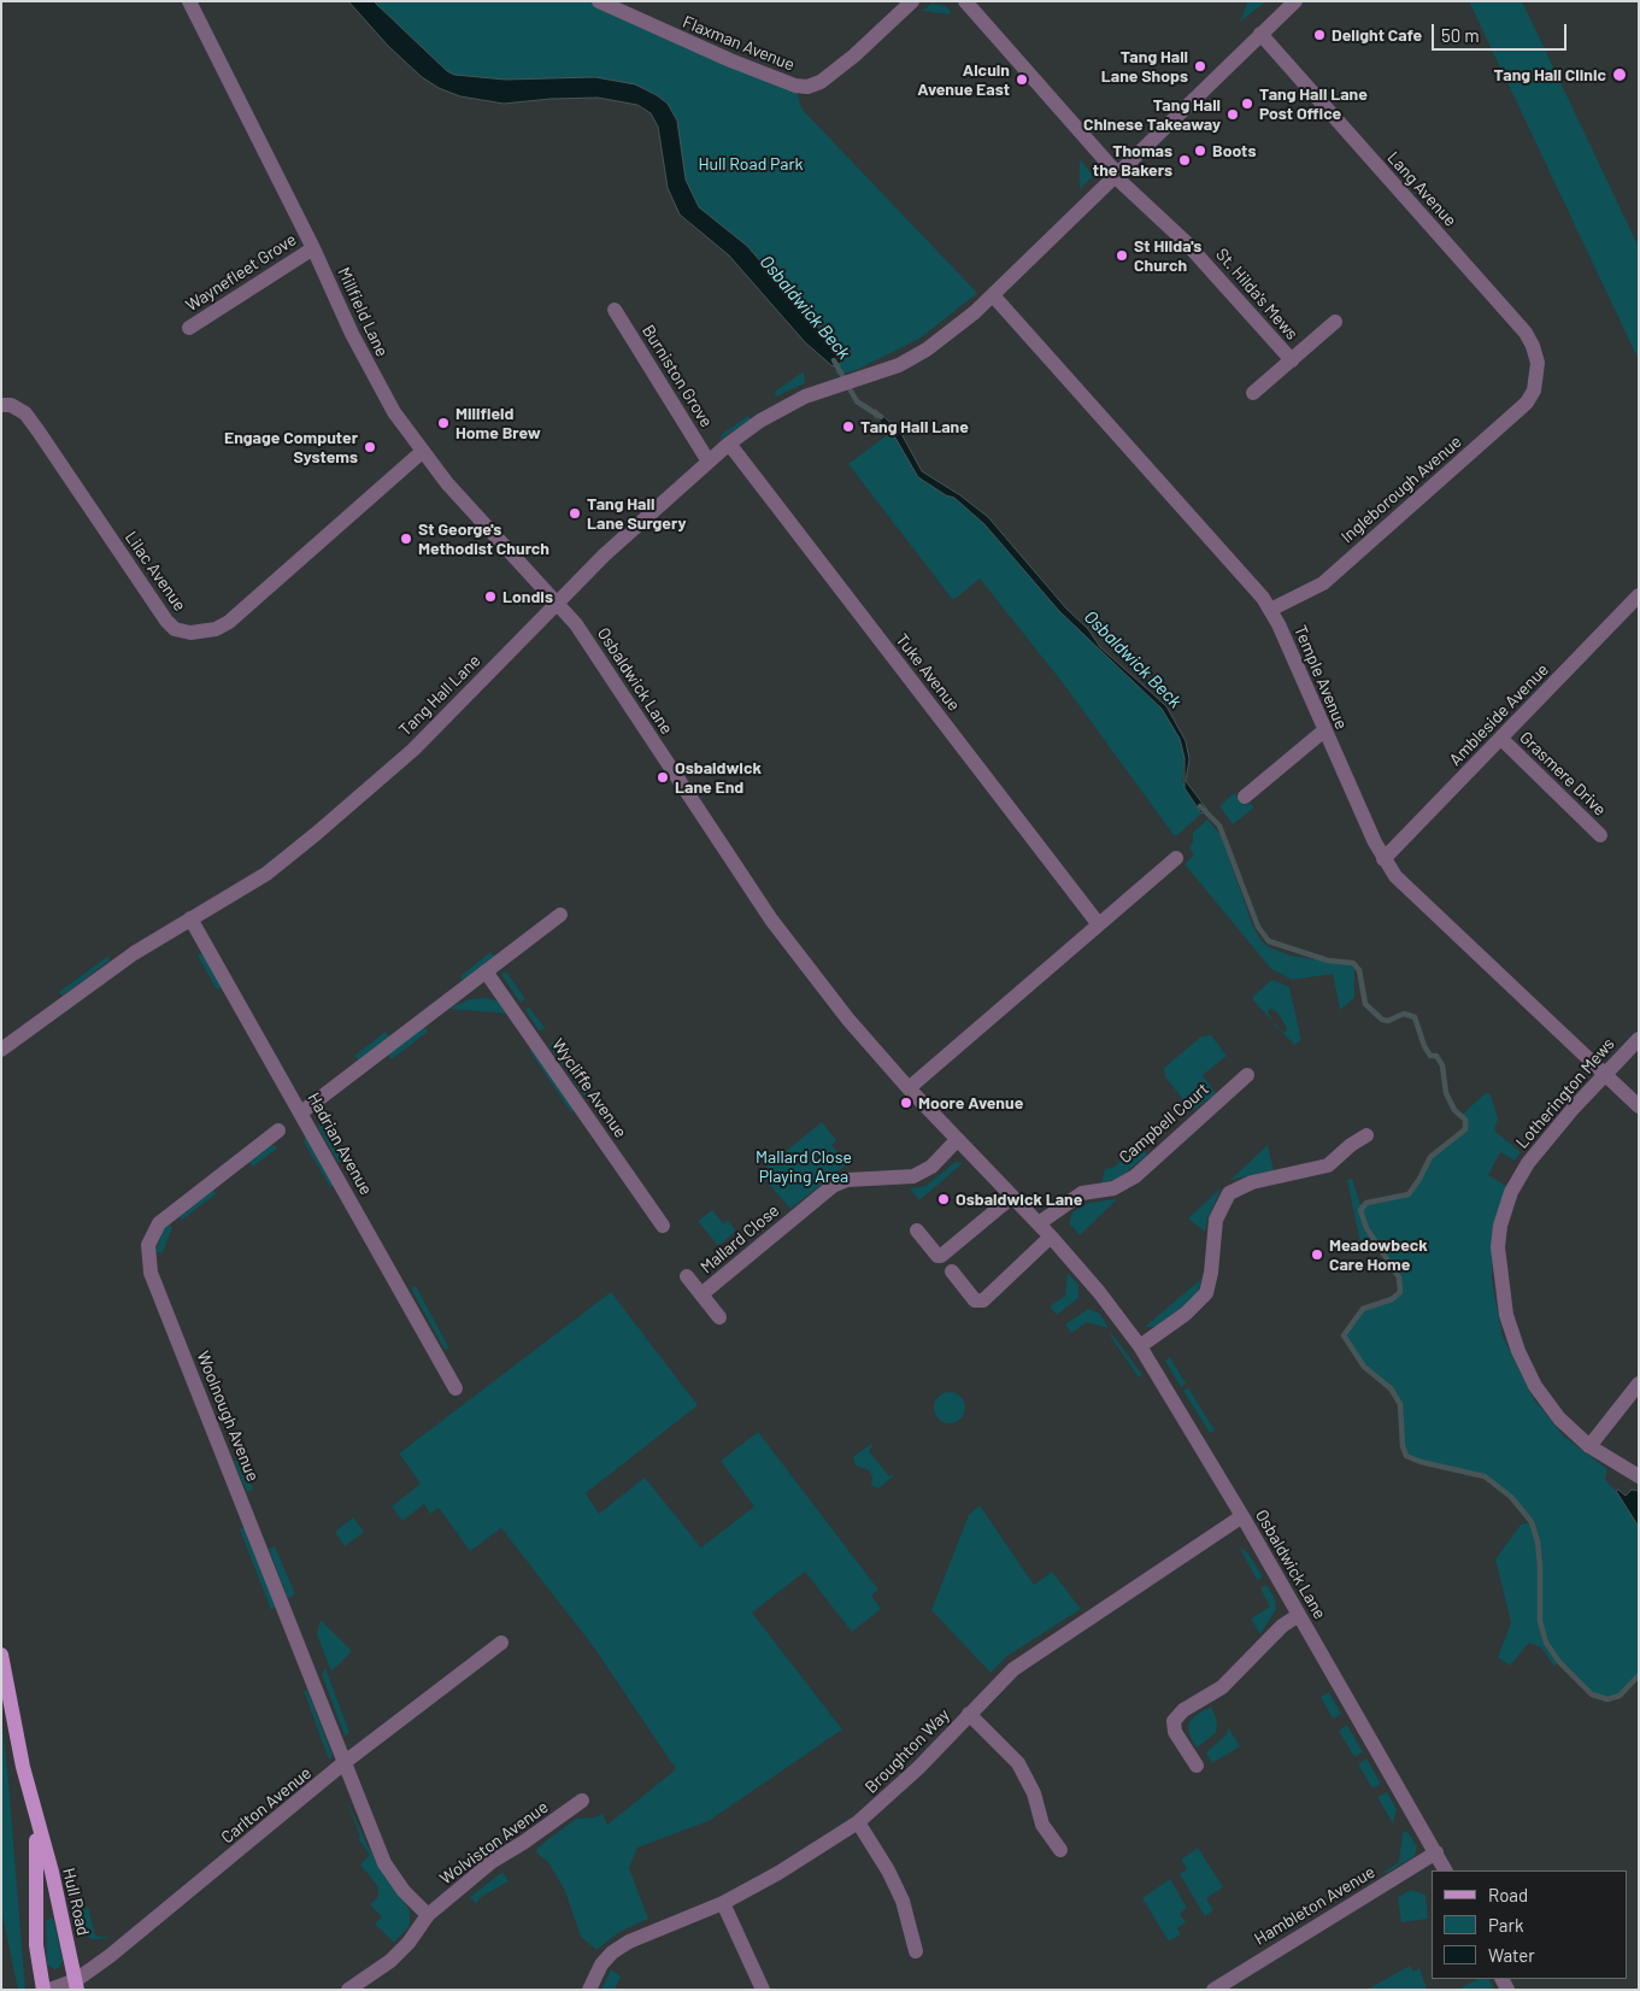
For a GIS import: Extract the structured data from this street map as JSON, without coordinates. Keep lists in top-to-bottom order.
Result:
{
  "streets": {
    "main road": ["Hull Road"],
    "street": [
      "Flaxman Avenue",
      "Lang Avenue",
      "Waynefleet Grove",
      "St. Hilda's Mews",
      "Millfield Lane",
      "Burniston Grove",
      "Ingleborough Avenue",
      "Lilac Avenue",
      "Tuke Avenue",
      "Temple Avenue",
      "Osbaldwick Lane",
      "Tang Hall Lane",
      "Ambleside Avenue",
      "Grasmere Drive",
      "Wycliffe Avenue",
      "Lotherington Mews",
      "Campbell Court",
      "Hadrian Avenue",
      "Mallard Close",
      "Woolnough Avenue",
      "Broughton Way",
      "Carlton Avenue",
      "Wolviston Avenue",
      "Hambleton Avenue"
    ]
  },
  "crossings": [
    ["Lang Avenue", "Ingleborough Avenue"],
    ["Lang Avenue", "Tang Hall Lane"],
    ["Waynefleet Grove", "Millfield Lane"],
    ["St. Hilda's Mews", "Tang Hall Lane"],
    ["Millfield Lane", "Lilac Avenue"],
    ["Millfield Lane", "Osbaldwick Lane"],
    ["Millfield Lane", "Tang Hall Lane"],
    ["Burniston Grove", "Tang Hall Lane"],
    ["Ingleborough Avenue", "Temple Avenue"],
    ["Tuke Avenue", "Tang Hall Lane"],
    ["Temple Avenue", "Tang Hall Lane"],
    ["Temple Avenue", "Ambleside Avenue"],
    ["Temple Avenue", "Lotherington Mews"],
    ["Osbaldwick Lane", "Tang Hall Lane"],
    ["Osbaldwick Lane", "Campbell Court"],
    ["Osbaldwick Lane", "Mallard Close"],
    ["Osbaldwick Lane", "Broughton Way"],
    ["Osbaldwick Lane", "Hambleton Avenue"],
    ["Tang Hall Lane", "Hadrian Avenue"],
    ["Ambleside Avenue", "Grasmere Drive"],
    ["Woolnough Avenue", "Carlton Avenue"],
    ["Carlton Avenue", "Hull Road"]
  ],
  "water": ["Osbaldwick Beck"],
  "parks": ["Hull Road Park", "Mallard Close Playing Area"],
  "places": [
    "Delight Cafe",
    "Tang Hall Lane Shops",
    "Tang Hall Clinic",
    "Alcuin Avenue East",
    "Tang Hall Lane Post Office",
    "Tang Hall Chinese Takeaway",
    "Boots",
    "Thomas the Bakers",
    "St Hilda's Church",
    "Millfield Home Brew",
    "Tang Hall Lane",
    "Engage Computer Systems",
    "Tang Hall Lane Surgery",
    "St George's Methodist Church",
    "Londis",
    "Osbaldwick Lane End",
    "Moore Avenue",
    "Osbaldwick Lane",
    "Meadowbeck Care Home"
  ],
  "legend": ["Road", "Park", "Water"],
  "scale_bar": "50 m"
}
